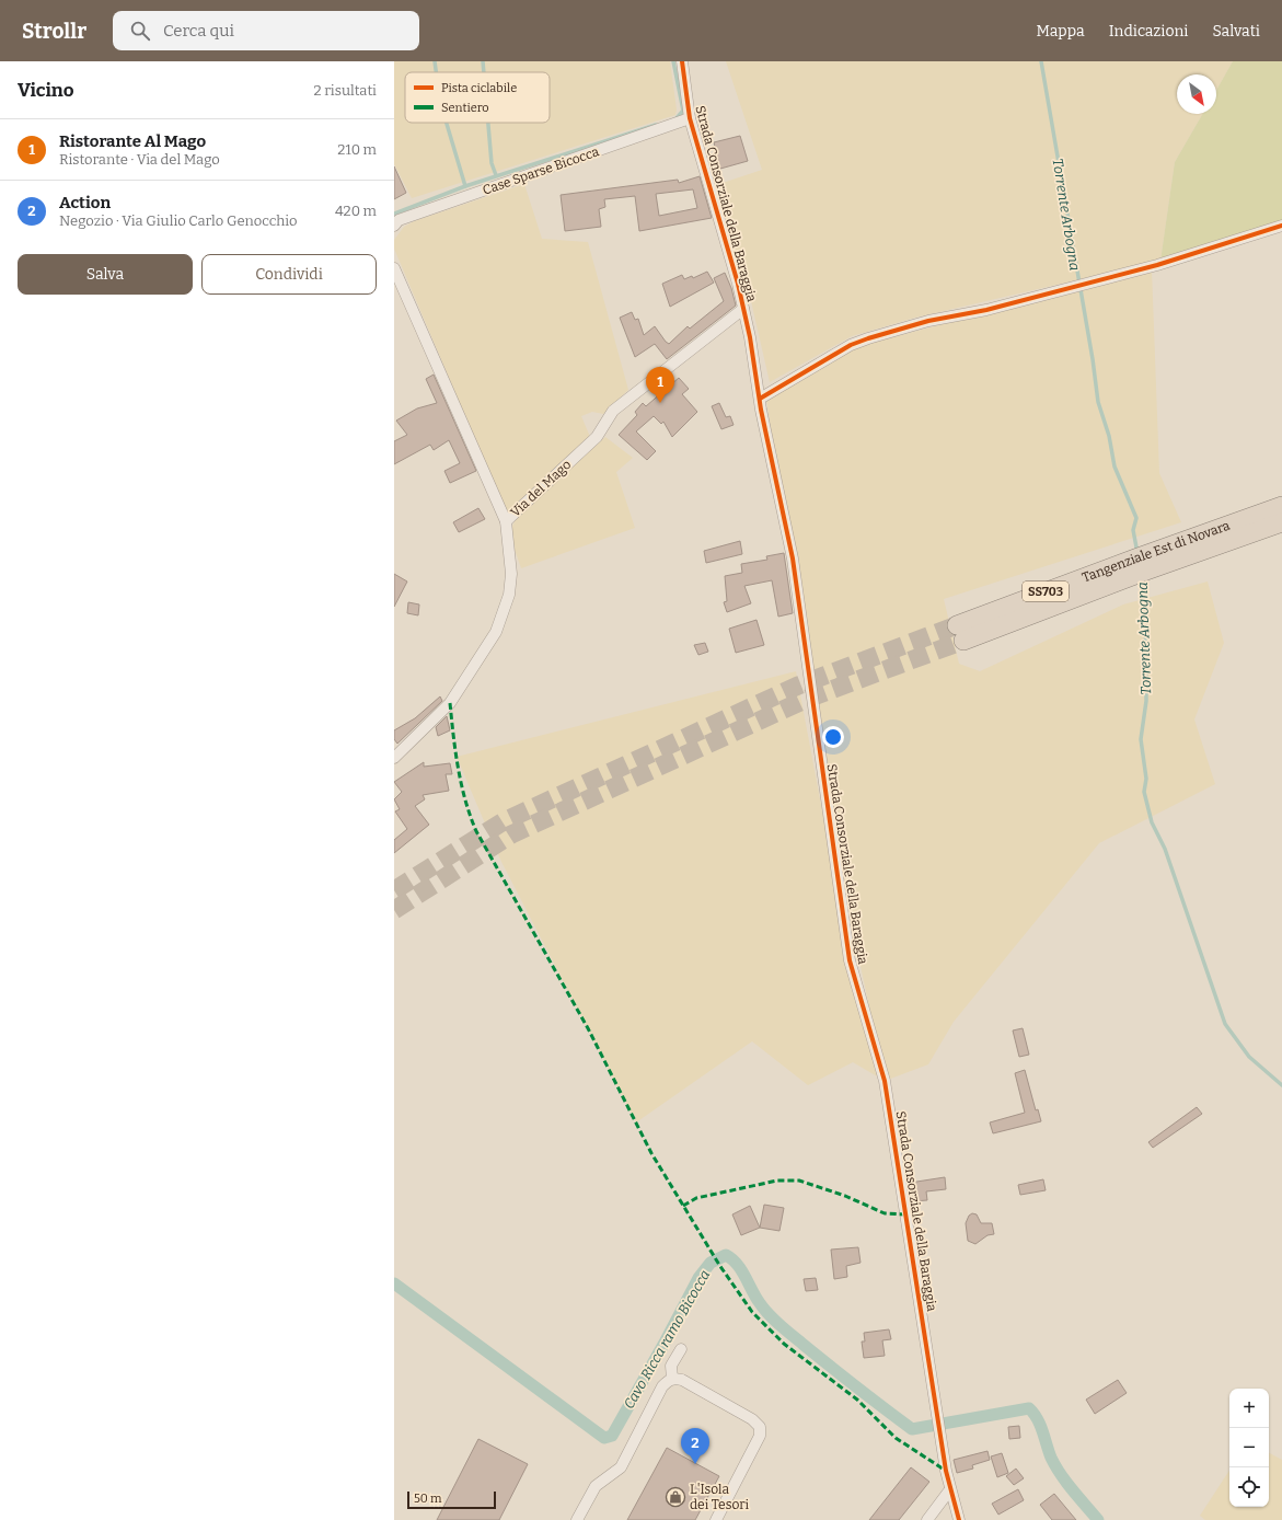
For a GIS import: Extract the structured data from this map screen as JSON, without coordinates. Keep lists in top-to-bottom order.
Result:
{
  "streets": {
    "highway": ["Tangenziale Est di Novara", "SS703"],
    "street": ["Case Sparse Bicocca", "Strada Consorziale della Baraggia", "Via del Mago"]
  },
  "crossings": [
    ["Case Sparse Bicocca", "Strada Consorziale della Baraggia"],
    ["Strada Consorziale della Baraggia", "Via del Mago"]
  ],
  "water": ["Torrente Arbogna", "Cavo Ricca ramo Bicocca"],
  "places": {
    "shop": ["L'Isola dei Tesori"]
  },
  "legend": ["Pista ciclabile", "Sentiero"],
  "scale_bar": "50 m",
  "north": "bottom right",
  "page": {
    "header": "Strollr",
    "search": "Cerca qui",
    "nav": ["Mappa", "Indicazioni", "Salvati"],
    "heading": ["Vicino", "2 risultati"],
    "list": [
      {
        "mark": "1",
        "name": "Ristorante Al Mago",
        "note": "Ristorante · Via del Mago",
        "value": "210 m"
      },
      {
        "mark": "2",
        "name": "Action",
        "note": "Negozio · Via Giulio Carlo Genocchio",
        "value": "420 m"
      }
    ],
    "buttons": ["Salva", "Condividi"],
    "pins": ["1", "2"],
    "map_buttons": ["+", "−"],
    "scale": "50 m"
  }
}
